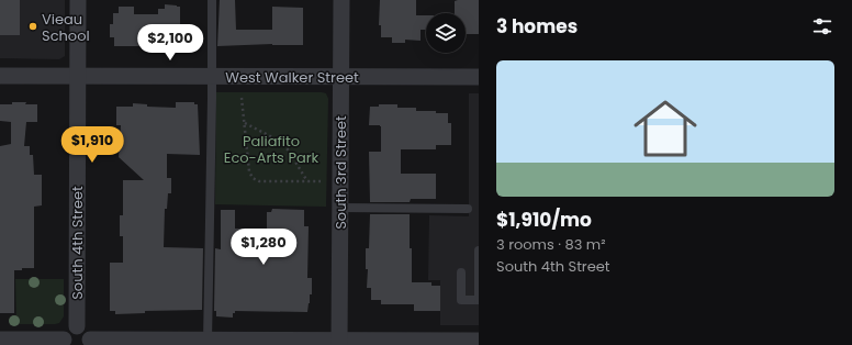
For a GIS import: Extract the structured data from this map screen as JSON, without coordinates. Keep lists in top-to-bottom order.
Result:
{
  "streets": {
    "street": ["West Walker Street", "South 3rd Street", "South 4th Street"]
  },
  "crossings": [
    ["West Walker Street", "South 3rd Street"],
    ["West Walker Street", "South 4th Street"]
  ],
  "parks": ["Paliafito Eco-Arts Park"],
  "places": ["Vieau School"],
  "page": {
    "heading": "3 homes",
    "price": ["$2,100", "$1,910", "$1,280"],
    "list": [
      {
        "name": "$1,910/mo",
        "note": "3 rooms · 83 m² · South 4th Street"
      }
    ]
  }
}
